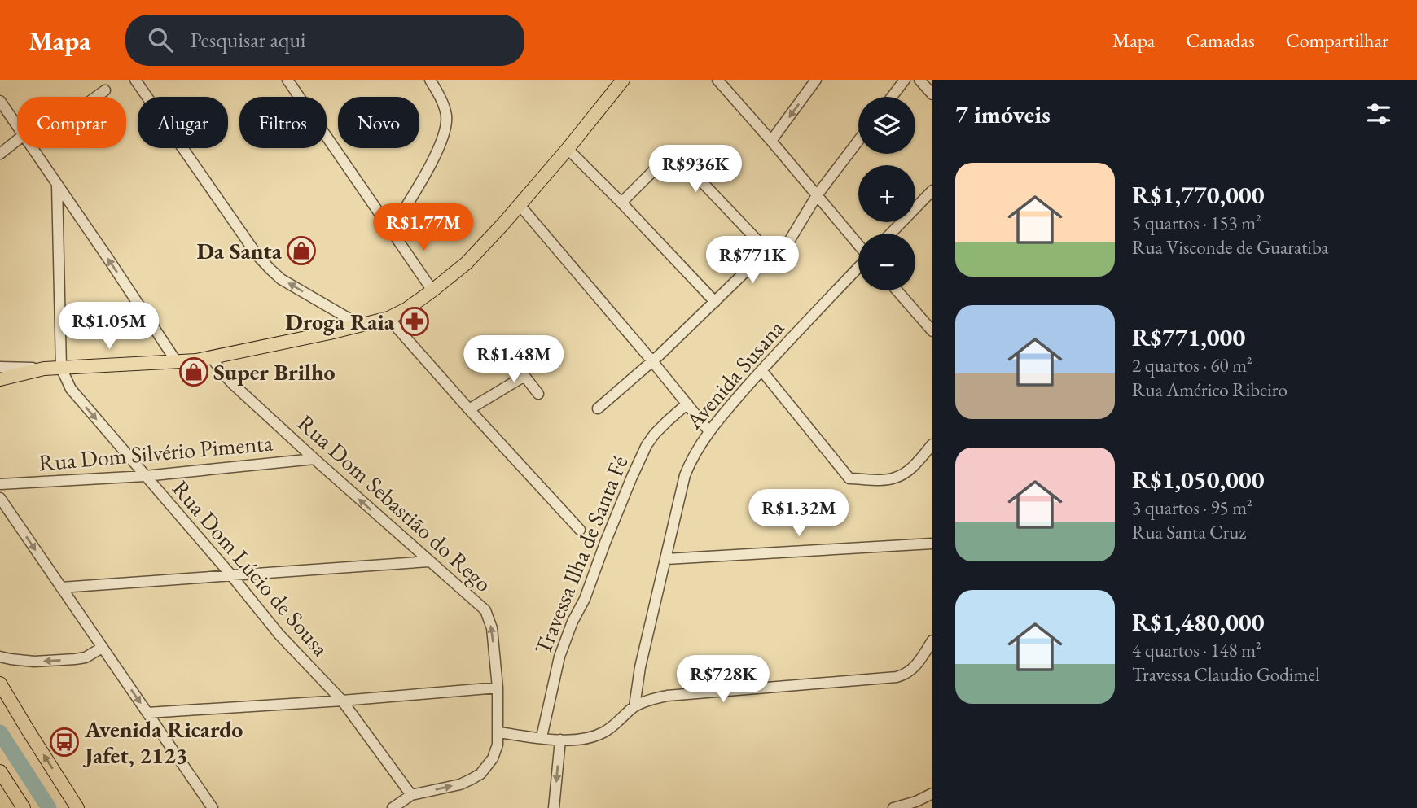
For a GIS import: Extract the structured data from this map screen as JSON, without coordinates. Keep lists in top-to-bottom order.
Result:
{
  "streets": {
    "street": [
      "Avenida Susana",
      "Rua Dom Silvério Pimenta",
      "Rua Dom Sebastião do Rego",
      "Travessa Ilha de Santa Fé",
      "Rua Dom Lúcio de Sousa"
    ]
  },
  "crossings": [
    ["Rua Dom Silvério Pimenta", "Rua Dom Sebastião do Rego"],
    ["Rua Dom Silvério Pimenta", "Rua Dom Lúcio de Sousa"],
    ["Rua Dom Sebastião do Rego", "Rua Dom Lúcio de Sousa"]
  ],
  "places": {
    "shop": ["Da Santa", "Super Brilho"],
    "pharmacy": ["Droga Raia"],
    "bus stop": ["Avenida Ricardo Jafet, 2123"]
  },
  "page": {
    "header": "Mapa",
    "search": "Pesquisar aqui",
    "nav": ["Mapa", "Camadas", "Compartilhar"],
    "heading": "7 imóveis",
    "map_buttons": ["+", "−"],
    "chip": [
      "Comprar",
      "Alugar",
      "Filtros",
      "Novo"
    ],
    "price": [
      "R$936K",
      "R$1.77M",
      "R$771K",
      "R$1.05M",
      "R$1.48M",
      "R$1.32M",
      "R$728K"
    ],
    "list": [
      {
        "name": "R$1,770,000",
        "note": "5 quartos · 153 m² · Rua Visconde de Guaratiba"
      },
      {
        "name": "R$771,000",
        "note": "2 quartos · 60 m² · Rua Américo Ribeiro"
      },
      {
        "name": "R$1,050,000",
        "note": "3 quartos · 95 m² · Rua Santa Cruz"
      },
      {
        "name": "R$1,480,000",
        "note": "4 quartos · 148 m² · Travessa Claudio Godimel"
      }
    ]
  }
}
